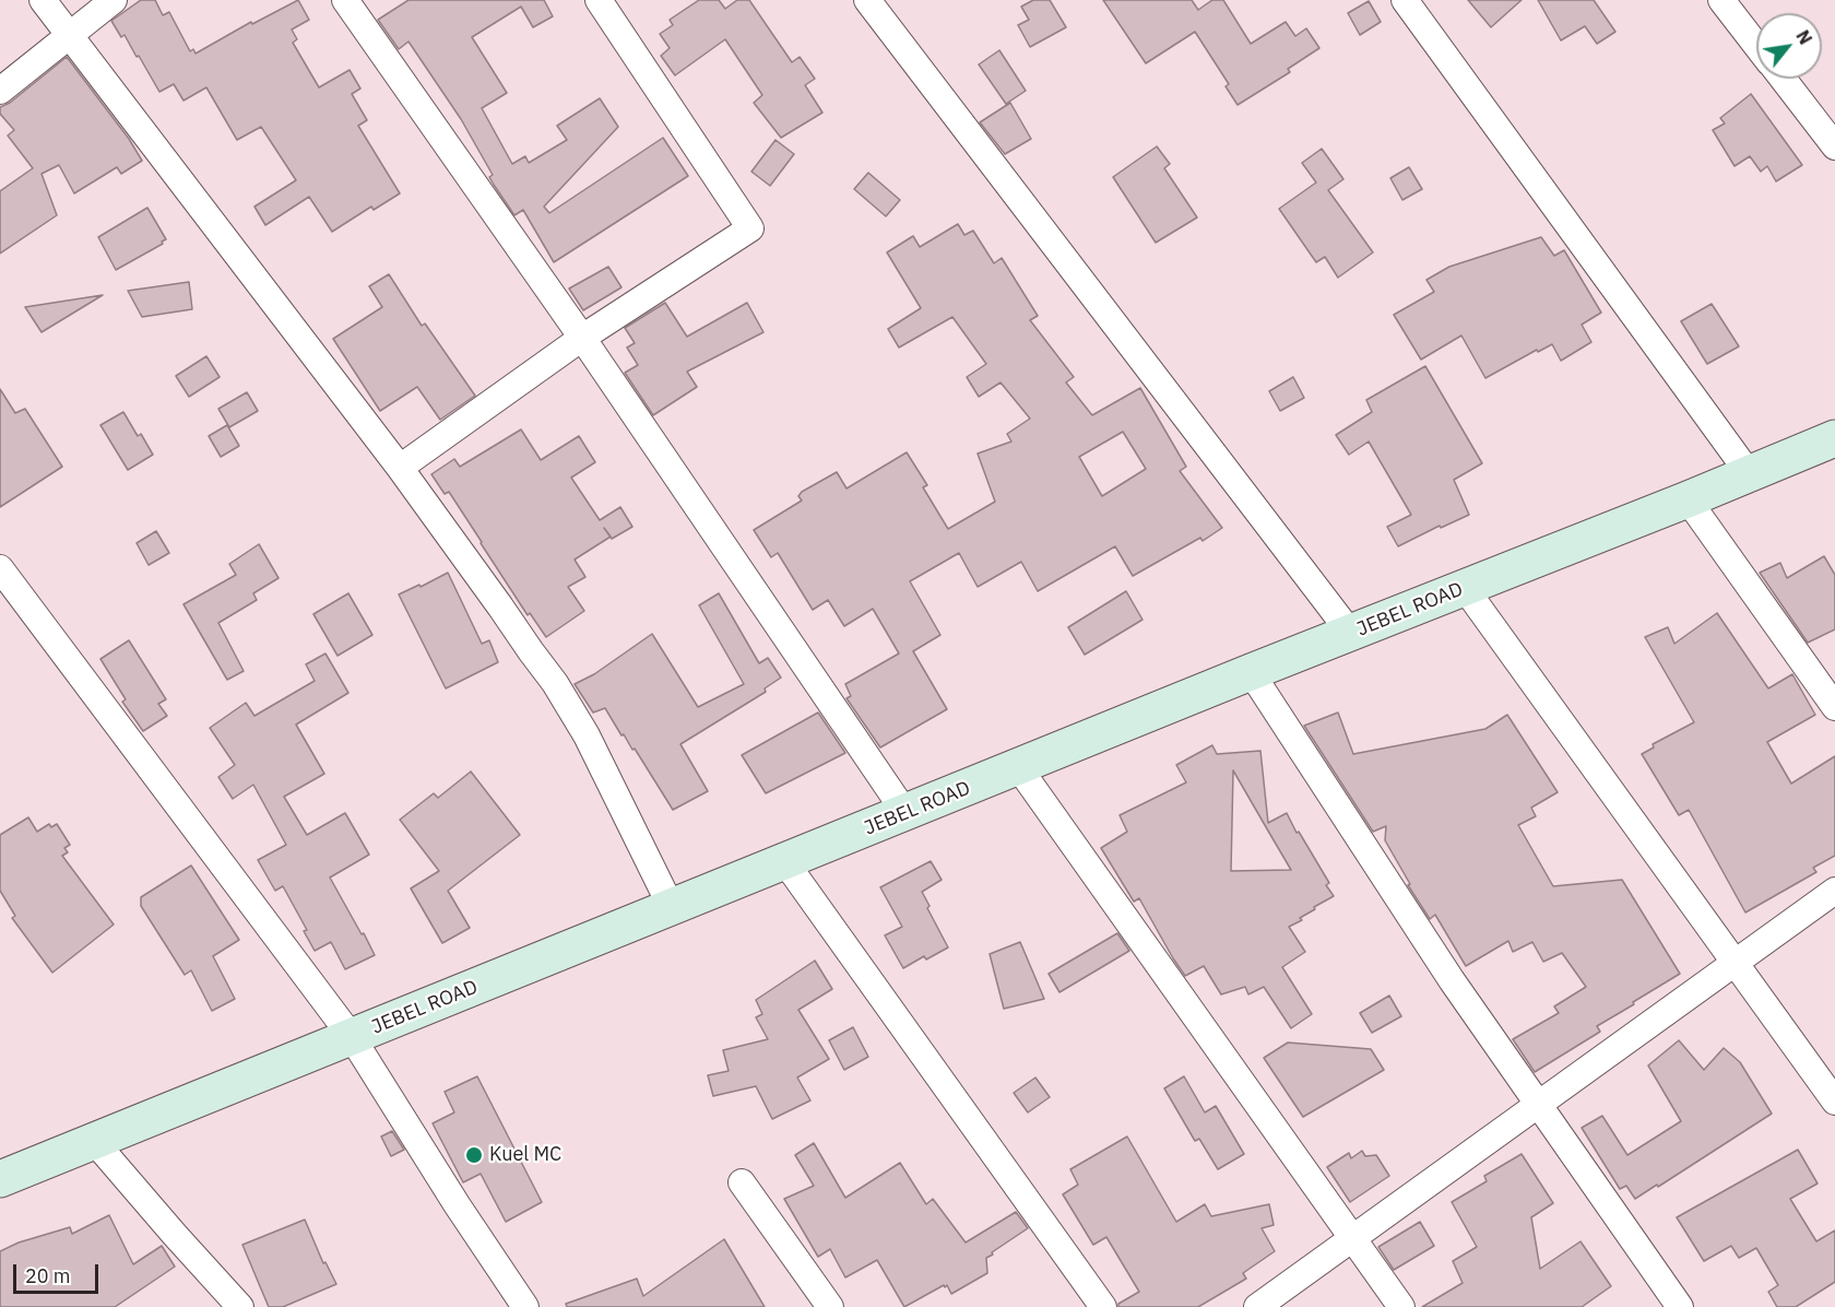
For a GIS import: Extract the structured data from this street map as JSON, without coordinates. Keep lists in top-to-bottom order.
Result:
{
  "streets": {
    "main road": ["JEBEL ROAD"]
  },
  "places": ["Kuel MC"],
  "scale_bar": "20 m",
  "north": "top right"
}
